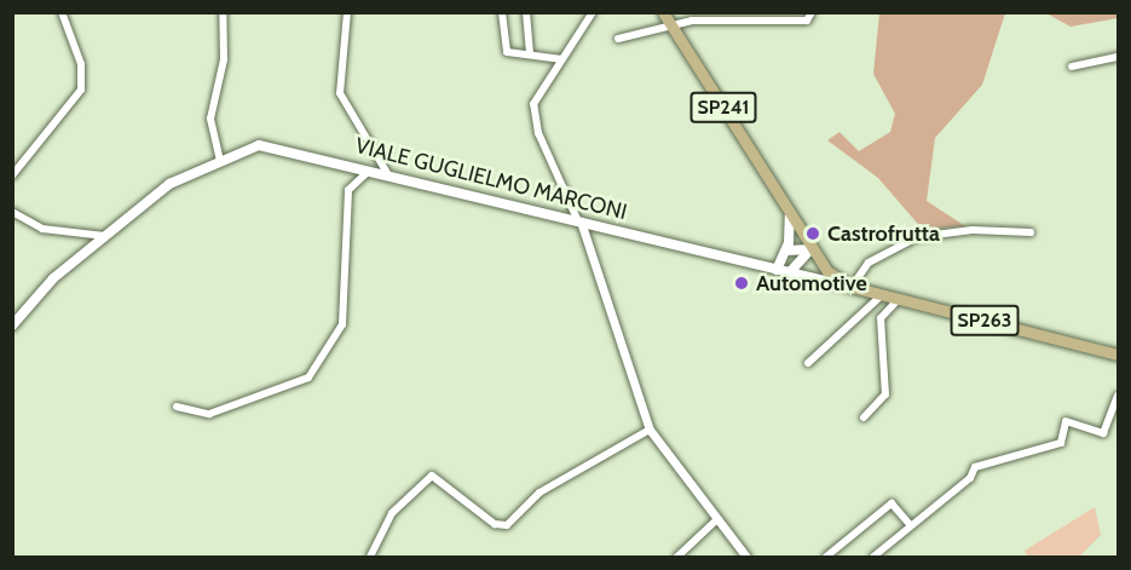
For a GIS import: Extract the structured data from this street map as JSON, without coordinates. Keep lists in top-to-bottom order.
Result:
{
  "streets": {
    "main road": ["SP241", "VIALE GUGLIELMO MARCONI", "SP263"]
  },
  "crossings": [
    ["SP241", "SP263"],
    ["VIALE GUGLIELMO MARCONI", "SP263"]
  ],
  "places": ["Castrofrutta", "Automotive"]
}
